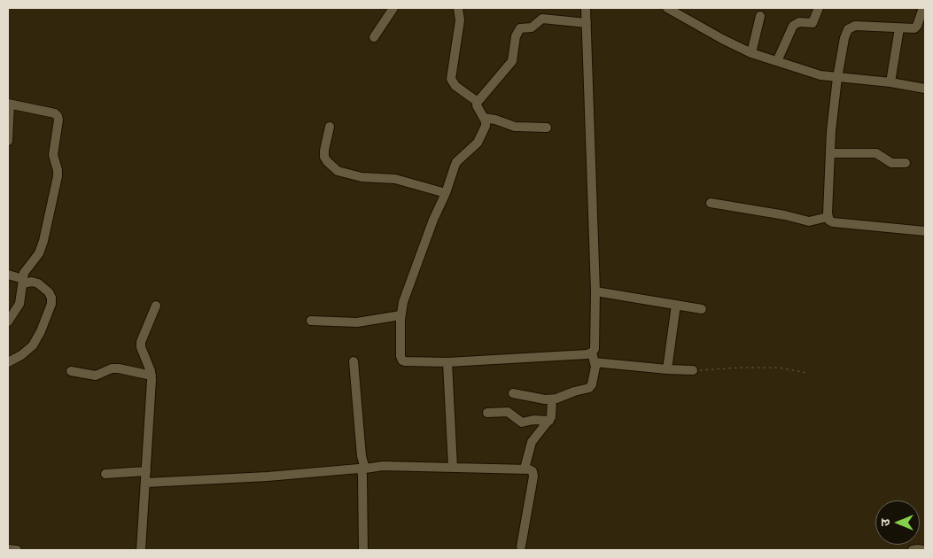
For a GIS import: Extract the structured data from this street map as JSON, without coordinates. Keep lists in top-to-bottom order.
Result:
{
  "north": "left"
}
